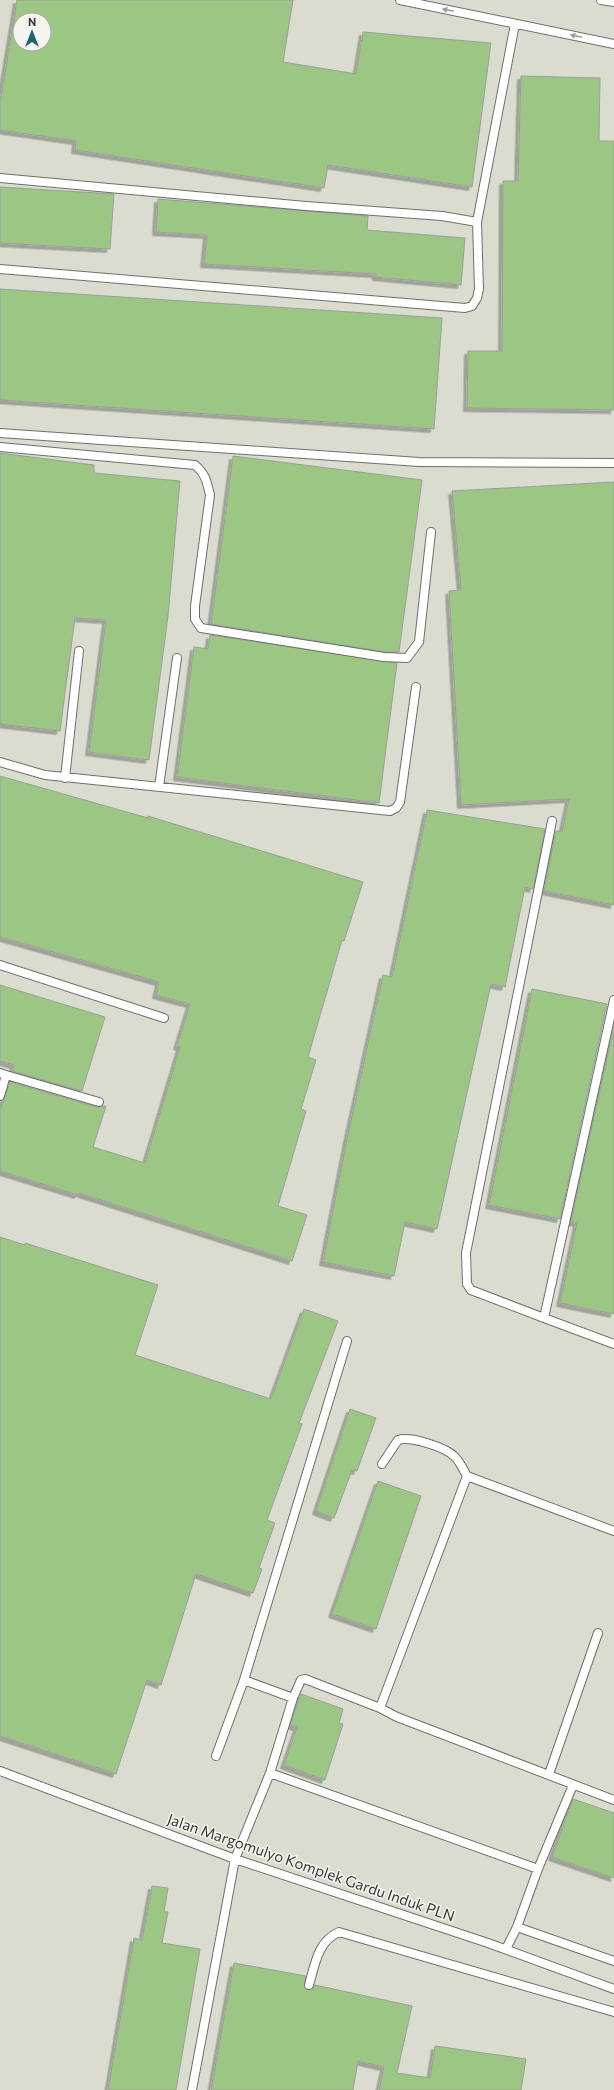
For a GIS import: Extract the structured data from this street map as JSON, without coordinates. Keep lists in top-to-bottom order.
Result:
{
  "streets": {
    "lane": ["Jalan Margomulyo Komplek Gardu Induk PLN"]
  },
  "north": "top"
}
